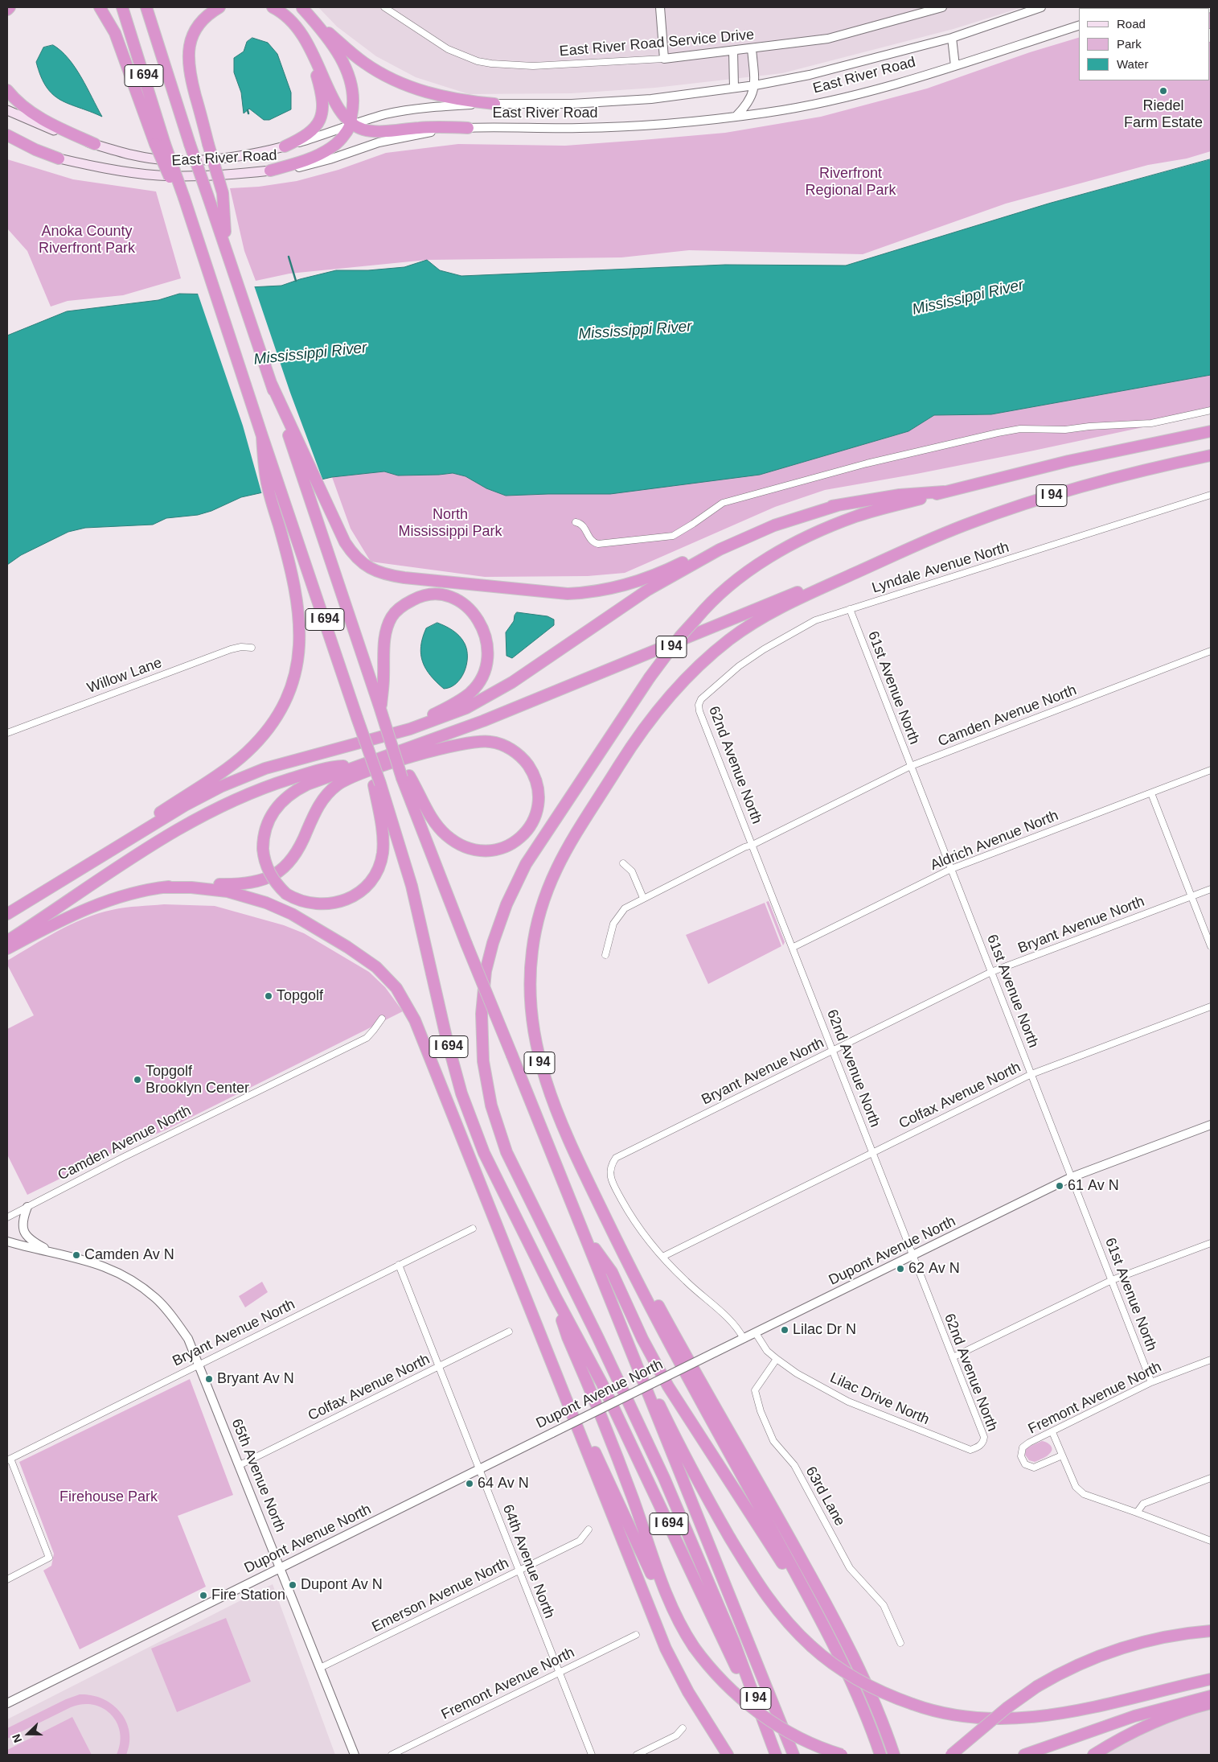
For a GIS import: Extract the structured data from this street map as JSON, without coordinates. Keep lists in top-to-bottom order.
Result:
{
  "streets": {
    "highway": ["I 694", "I 94"],
    "main road": ["East River Road"],
    "street": [
      "East River Road Service Drive",
      "Lyndale Avenue North",
      "Willow Lane",
      "61st Avenue North",
      "Camden Avenue North",
      "62nd Avenue North",
      "Aldrich Avenue North",
      "Bryant Avenue North",
      "Colfax Avenue North",
      "Dupont Avenue North",
      "Fremont Avenue North",
      "Lilac Drive North",
      "65th Avenue North",
      "63rd Lane",
      "64th Avenue North",
      "Emerson Avenue North"
    ]
  },
  "crossings": [
    ["I 694", "I 94"],
    ["Lyndale Avenue North", "61st Avenue North"],
    ["Lyndale Avenue North", "62nd Avenue North"],
    ["61st Avenue North", "Camden Avenue North"],
    ["61st Avenue North", "Aldrich Avenue North"],
    ["61st Avenue North", "Bryant Avenue North"],
    ["61st Avenue North", "Colfax Avenue North"],
    ["61st Avenue North", "Dupont Avenue North"],
    ["61st Avenue North", "Fremont Avenue North"],
    ["Camden Avenue North", "62nd Avenue North"],
    ["62nd Avenue North", "Aldrich Avenue North"],
    ["62nd Avenue North", "Bryant Avenue North"],
    ["62nd Avenue North", "Colfax Avenue North"],
    ["62nd Avenue North", "Dupont Avenue North"],
    ["62nd Avenue North", "Lilac Drive North"],
    ["Bryant Avenue North", "Colfax Avenue North"],
    ["Bryant Avenue North", "65th Avenue North"],
    ["Bryant Avenue North", "64th Avenue North"],
    ["Colfax Avenue North", "65th Avenue North"],
    ["Colfax Avenue North", "64th Avenue North"],
    ["Dupont Avenue North", "Lilac Drive North"],
    ["Dupont Avenue North", "65th Avenue North"],
    ["Dupont Avenue North", "64th Avenue North"],
    ["Fremont Avenue North", "64th Avenue North"],
    ["Lilac Drive North", "63rd Lane"],
    ["65th Avenue North", "Emerson Avenue North"],
    ["64th Avenue North", "Emerson Avenue North"]
  ],
  "water": ["Mississippi River"],
  "parks": [
    "Riverfront Regional Park",
    "Anoka County Riverfront Park",
    "North Mississippi Park",
    "Firehouse Park"
  ],
  "places": [
    "Riedel Farm Estate",
    "Topgolf",
    "Topgolf Brooklyn Center",
    "61 Av N",
    "Camden Av N",
    "62 Av N",
    "Lilac Dr N",
    "Bryant Av N",
    "64 Av N",
    "Dupont Av N",
    "Fire Station"
  ],
  "legend": ["Road", "Park", "Water"],
  "north": "left"
}
